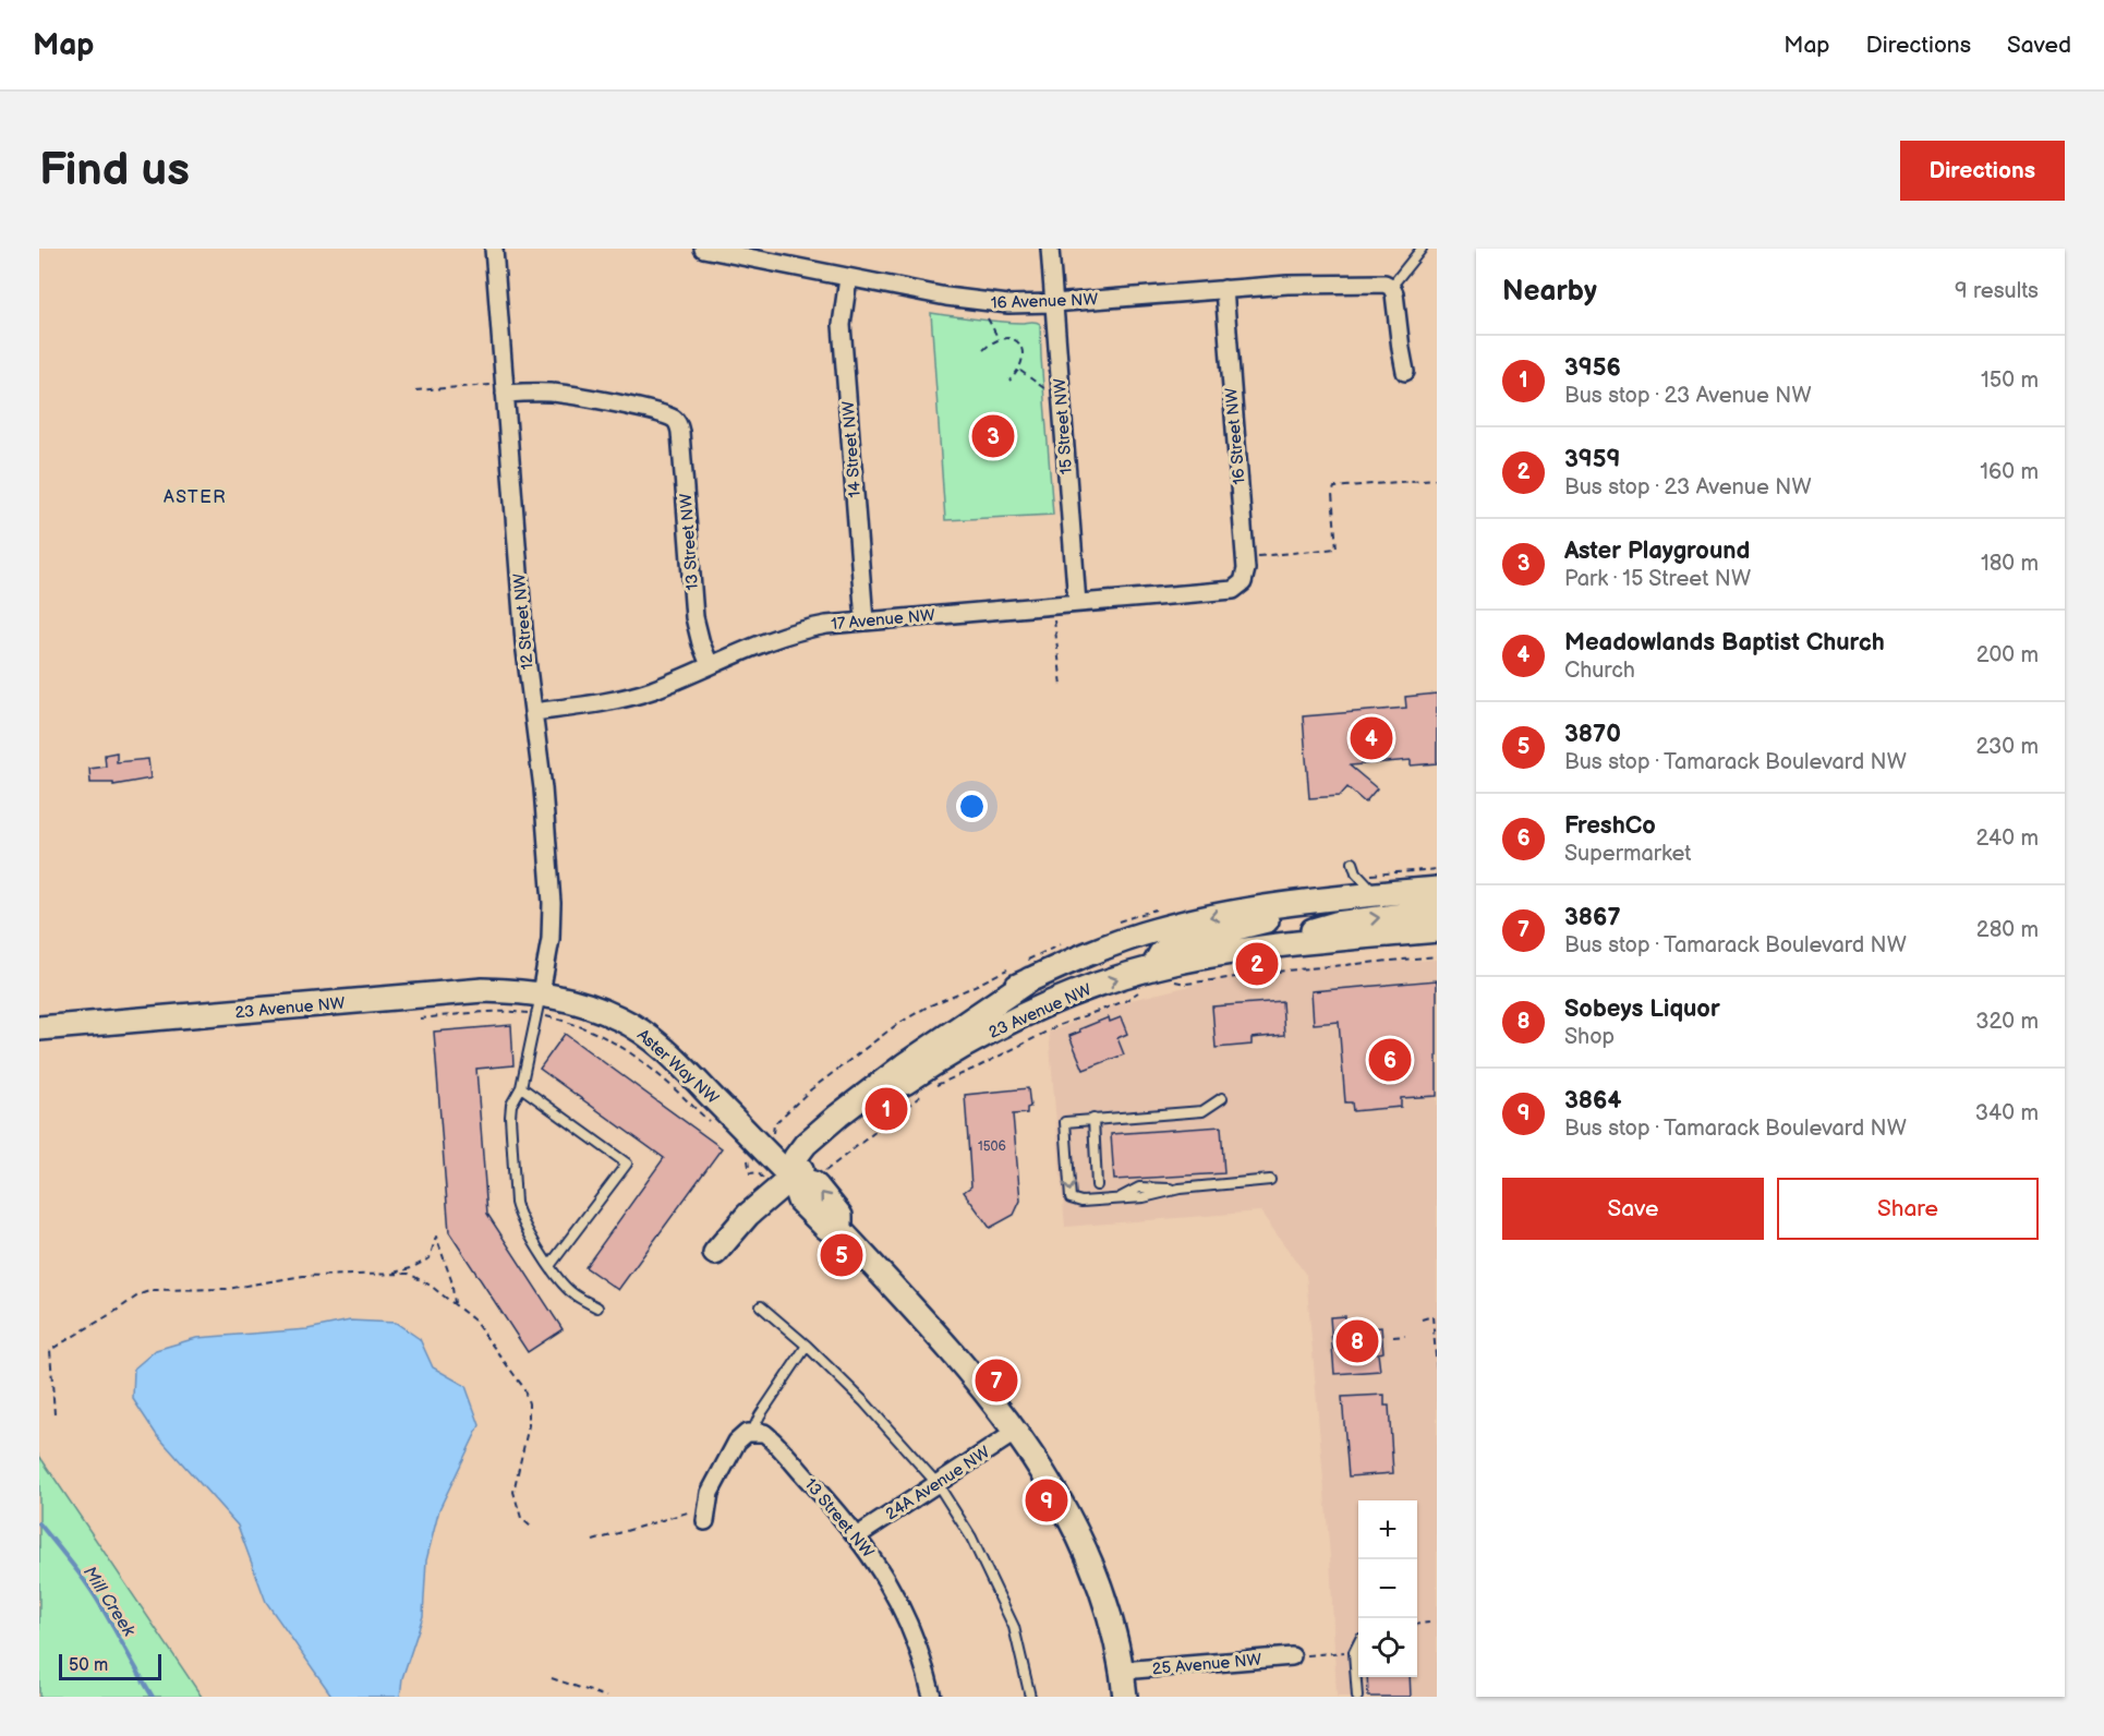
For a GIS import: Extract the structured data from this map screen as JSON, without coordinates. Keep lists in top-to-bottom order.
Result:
{
  "streets": {
    "main road": ["23 Avenue NW", "Aster Way NW"],
    "street": [
      "16 Avenue NW",
      "15 Street NW",
      "16 Street NW",
      "14 Street NW",
      "13 Street NW",
      "17 Avenue NW",
      "12 Street NW",
      "24A Avenue NW",
      "25 Avenue NW"
    ]
  },
  "crossings": [
    ["16 Avenue NW", "15 Street NW"],
    ["16 Avenue NW", "16 Street NW"],
    ["16 Avenue NW", "14 Street NW"],
    ["15 Street NW", "17 Avenue NW"],
    ["16 Street NW", "17 Avenue NW"],
    ["14 Street NW", "17 Avenue NW"],
    ["13 Street NW", "17 Avenue NW"],
    ["13 Street NW", "12 Street NW"],
    ["13 Street NW", "24A Avenue NW"],
    ["17 Avenue NW", "12 Street NW"],
    ["12 Street NW", "23 Avenue NW"],
    ["12 Street NW", "Aster Way NW"],
    ["23 Avenue NW", "Aster Way NW"],
    ["Aster Way NW", "24A Avenue NW"],
    ["Aster Way NW", "25 Avenue NW"]
  ],
  "districts": ["ASTER"],
  "water": ["Mill Creek"],
  "house_numbers": ["1506"],
  "scale_bar": "50 m",
  "page": {
    "header": "Map",
    "nav": ["Map", "Directions", "Saved"],
    "buttons": [
      "Directions",
      ["Save", "Share"]
    ],
    "title": "Find us",
    "heading": ["Nearby", "9 results"],
    "list": [
      {
        "mark": "1",
        "name": "3956",
        "note": "Bus stop · 23 Avenue NW",
        "value": "150 m"
      },
      {
        "mark": "2",
        "name": "3959",
        "note": "Bus stop · 23 Avenue NW",
        "value": "160 m"
      },
      {
        "mark": "3",
        "name": "Aster Playground",
        "note": "Park · 15 Street NW",
        "value": "180 m"
      },
      {
        "mark": "4",
        "name": "Meadowlands Baptist Church",
        "note": "Church",
        "value": "200 m"
      },
      {
        "mark": "5",
        "name": "3870",
        "note": "Bus stop · Tamarack Boulevard NW",
        "value": "230 m"
      },
      {
        "mark": "6",
        "name": "FreshCo",
        "note": "Supermarket",
        "value": "240 m"
      },
      {
        "mark": "7",
        "name": "3867",
        "note": "Bus stop · Tamarack Boulevard NW",
        "value": "280 m"
      },
      {
        "mark": "8",
        "name": "Sobeys Liquor",
        "note": "Shop",
        "value": "320 m"
      },
      {
        "mark": "9",
        "name": "3864",
        "note": "Bus stop · Tamarack Boulevard NW",
        "value": "340 m"
      }
    ],
    "pins": [
      "3",
      "4",
      "2",
      "6",
      "1",
      "5",
      "8",
      "7",
      "9"
    ],
    "map_buttons": ["+", "−"],
    "scale": "50 m"
  }
}
